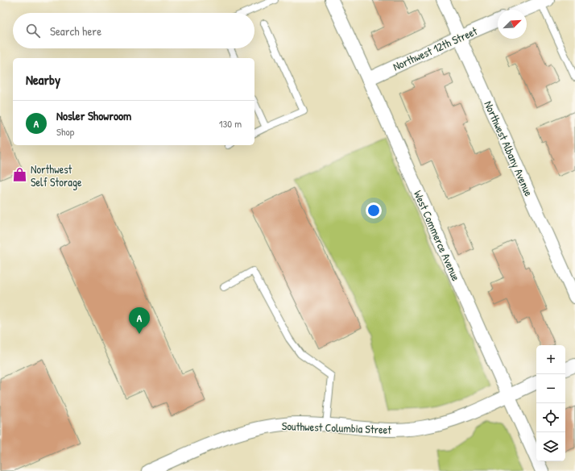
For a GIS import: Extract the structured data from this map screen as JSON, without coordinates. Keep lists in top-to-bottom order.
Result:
{
  "streets": {
    "street": [
      "Northwest 12th Street",
      "Northwest Albany Avenue",
      "West Commerce Avenue",
      "Southwest Columbia Street"
    ]
  },
  "crossings": [
    ["Northwest 12th Street", "Northwest Albany Avenue"],
    ["Northwest 12th Street", "West Commerce Avenue"],
    ["West Commerce Avenue", "Southwest Columbia Street"]
  ],
  "places": {
    "shop": ["Northwest Self Storage"]
  },
  "north": "top right",
  "page": {
    "search": "Search here",
    "heading": "Nearby",
    "list": [
      {
        "mark": "A",
        "name": "Nosler Showroom",
        "note": "Shop",
        "value": "130 m"
      }
    ],
    "pins": "A",
    "map_buttons": ["+", "−"]
  }
}
